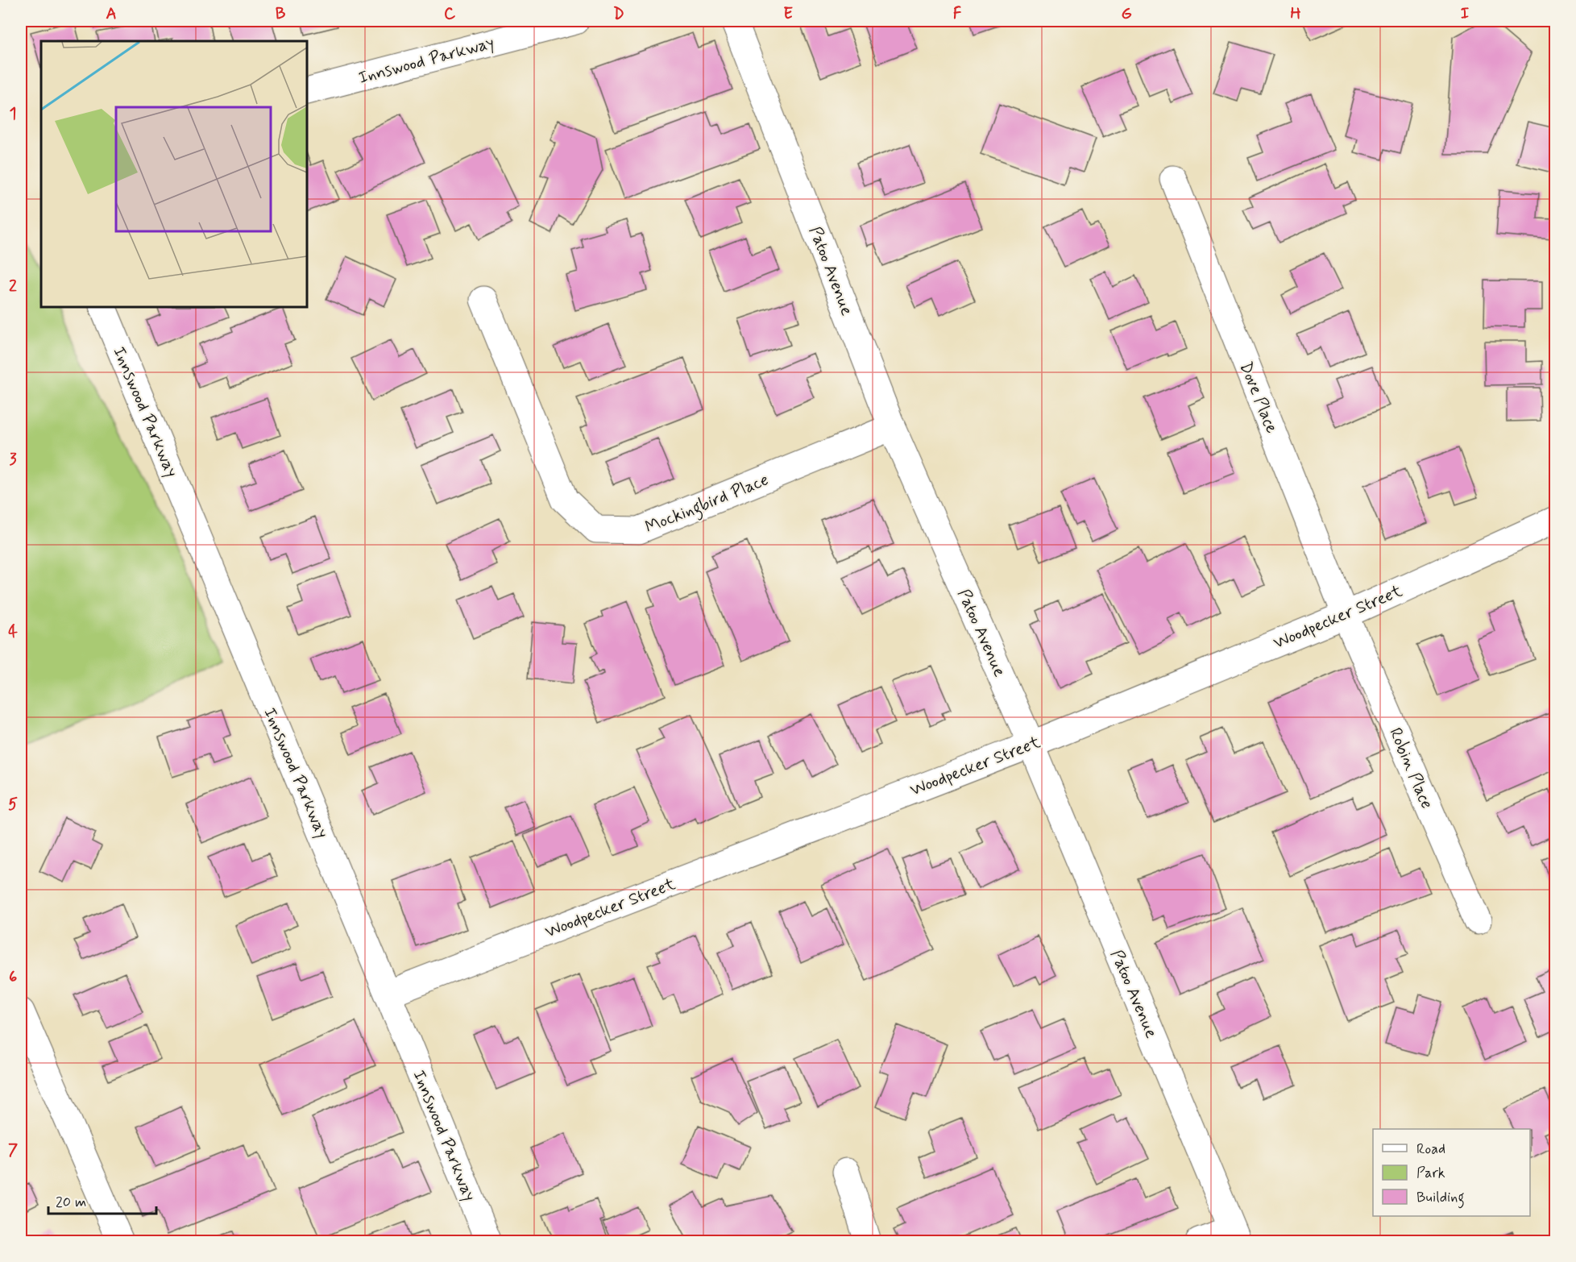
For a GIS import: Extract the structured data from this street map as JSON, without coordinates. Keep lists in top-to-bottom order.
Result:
{
  "streets": {
    "street": [
      "Innswood Parkway",
      "Patoo Avenue",
      "Dove Place",
      "Mockingbird Place",
      "Woodpecker Street",
      "Robin Place"
    ]
  },
  "crossings": [
    ["Innswood Parkway", "Woodpecker Street"],
    ["Patoo Avenue", "Mockingbird Place"],
    ["Patoo Avenue", "Woodpecker Street"],
    ["Dove Place", "Woodpecker Street"],
    ["Dove Place", "Robin Place"],
    ["Woodpecker Street", "Robin Place"]
  ],
  "legend": ["Road", "Park", "Building"],
  "scale_bar": "20 m",
  "grid": {
    "columns": [
      "A",
      "B",
      "C",
      "D",
      "E",
      "F",
      "G",
      "H",
      "I"
    ],
    "rows": [
      "1",
      "2",
      "3",
      "4",
      "5",
      "6",
      "7"
    ]
  }
}
